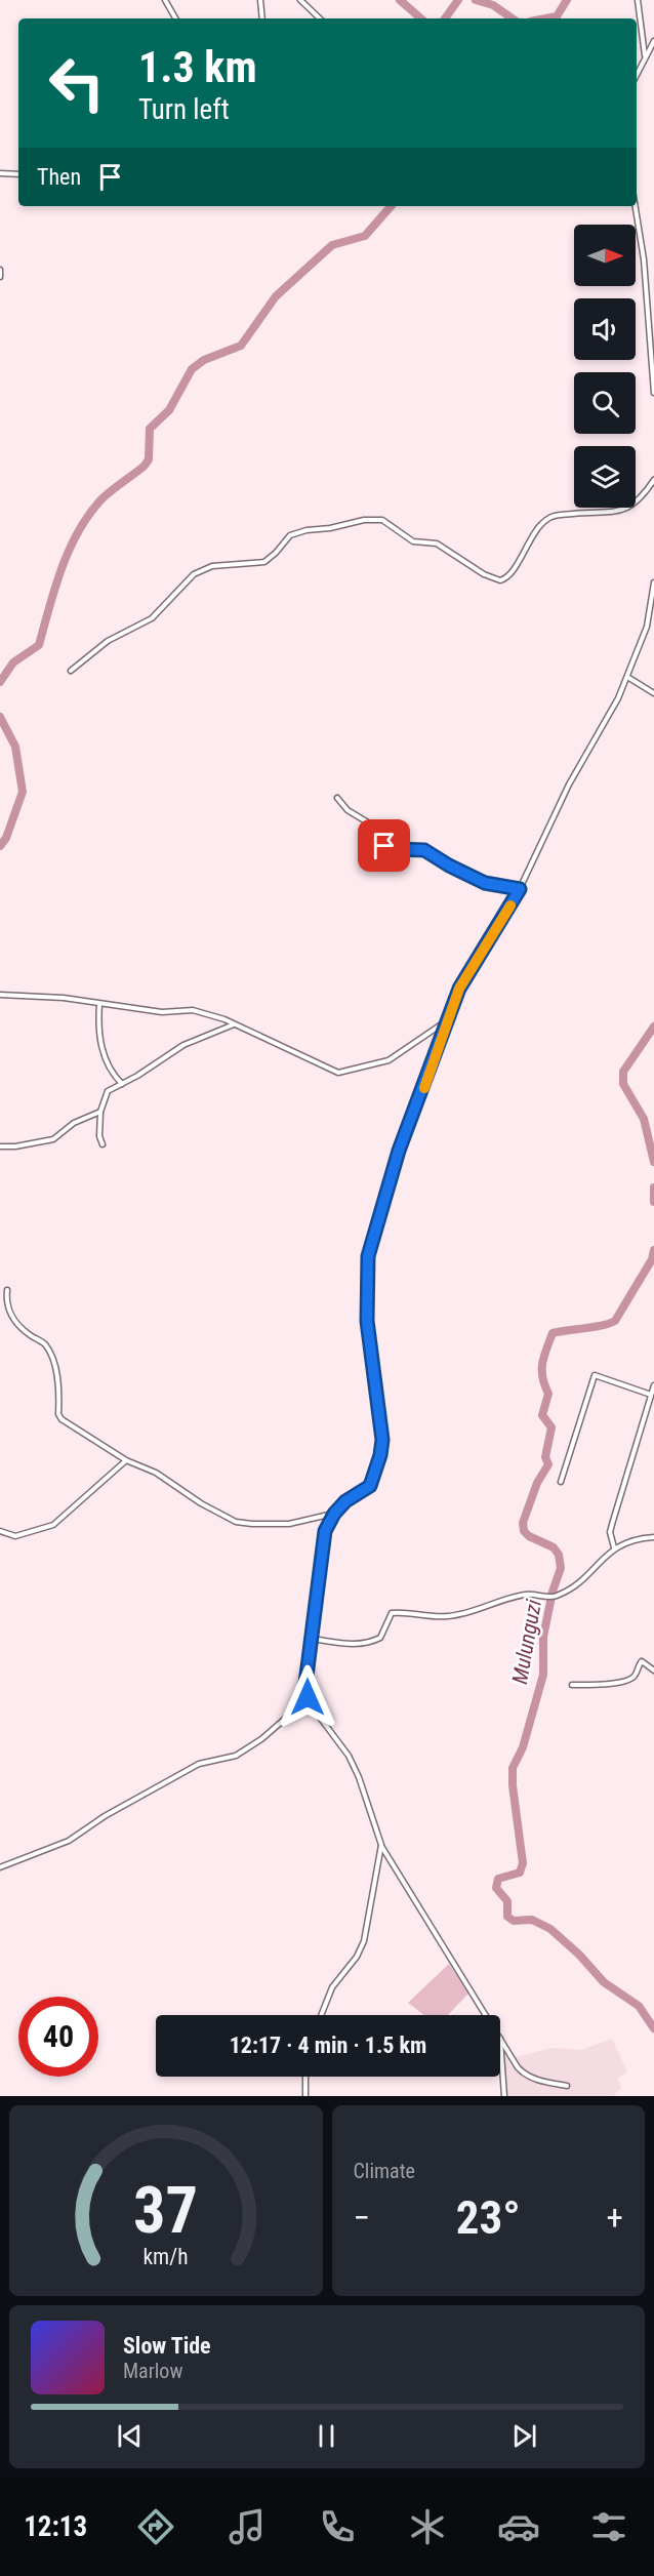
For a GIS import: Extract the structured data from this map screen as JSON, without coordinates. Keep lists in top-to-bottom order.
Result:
{
  "water": ["Mulunguzi"],
  "north": "right",
  "page": {
    "turn": ["1.3 km", "Turn left"],
    "then": "Then",
    "limit": "40",
    "trip": "12:17 · 4 min · 1.5 km",
    "tile": "Climate",
    "heat": ["−", "23°", "+"],
    "song": ["Slow Tide", "Marlow"],
    "tabs": "12:13",
    "gauge": ["37", "km/h"]
  }
}
